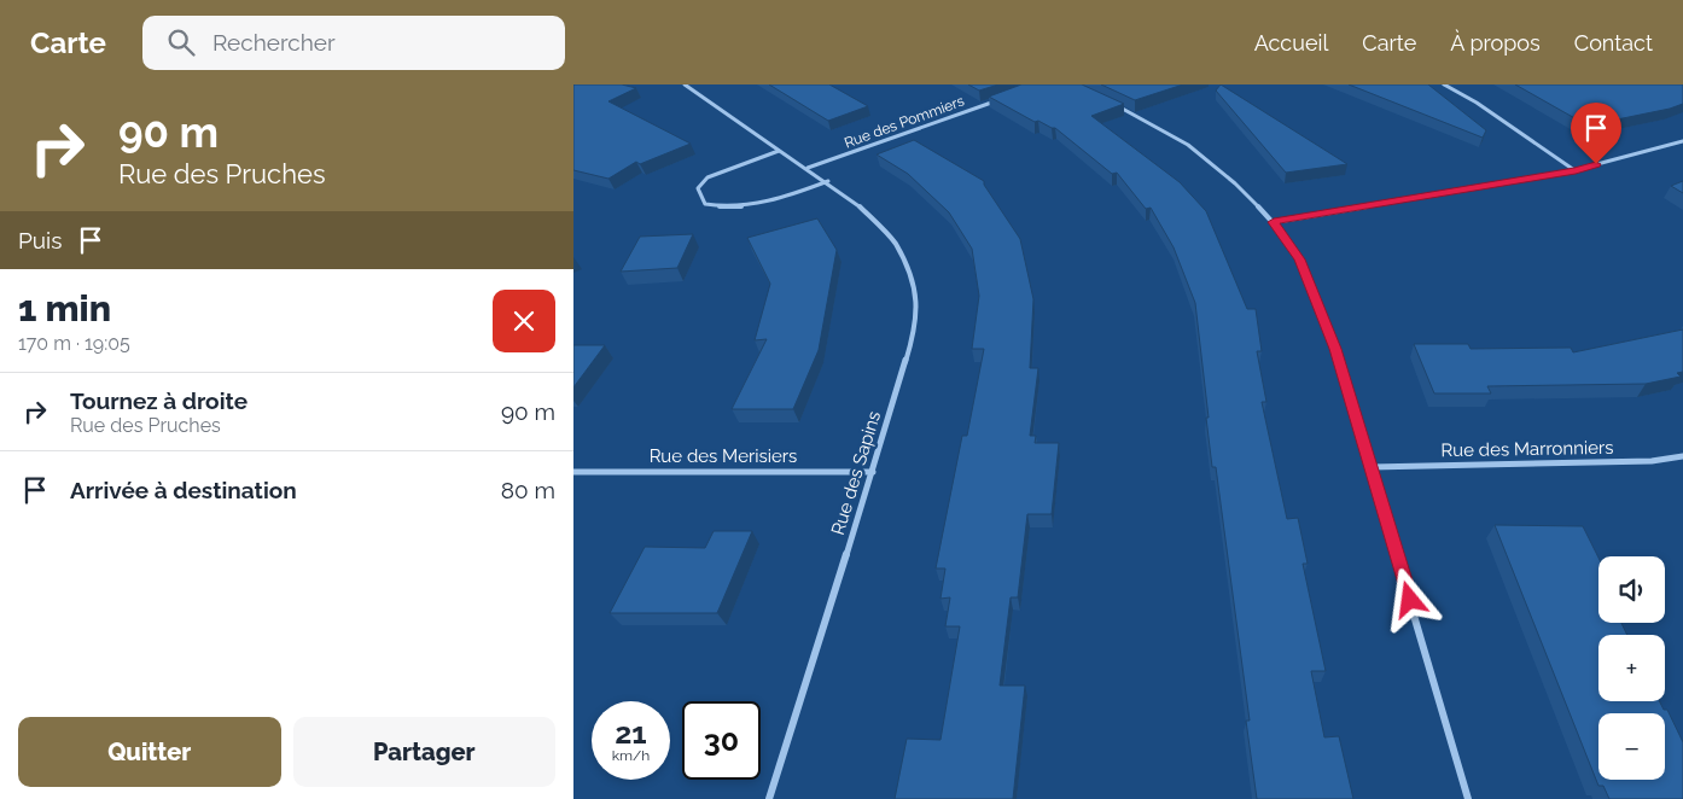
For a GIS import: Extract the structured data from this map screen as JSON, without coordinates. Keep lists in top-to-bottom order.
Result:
{
  "streets": {
    "street": [
      "Rue des Pommiers",
      "Rue des Marronniers",
      "Rue des Merisiers",
      "Rue des Sapins"
    ]
  },
  "crossings": [
    ["Rue des Pommiers", "Rue des Sapins"],
    ["Rue des Merisiers", "Rue des Sapins"]
  ],
  "page": {
    "header": "Carte",
    "search": "Rechercher",
    "nav": [
      "Accueil",
      "Carte",
      "À propos",
      "Contact"
    ],
    "turn": ["90 m", "Rue des Pruches"],
    "then": "Puis",
    "heading": ["1 min", "170 m · 19:05"],
    "list": [
      {
        "name": "Tournez à droite",
        "note": "Rue des Pruches",
        "value": "90 m"
      },
      {
        "name": "Arrivée à destination",
        "value": "80 m"
      }
    ],
    "map_buttons": ["+", "−"],
    "speed": "21 km/h",
    "limit": "30",
    "buttons": ["Quitter", "Partager"]
  }
}
